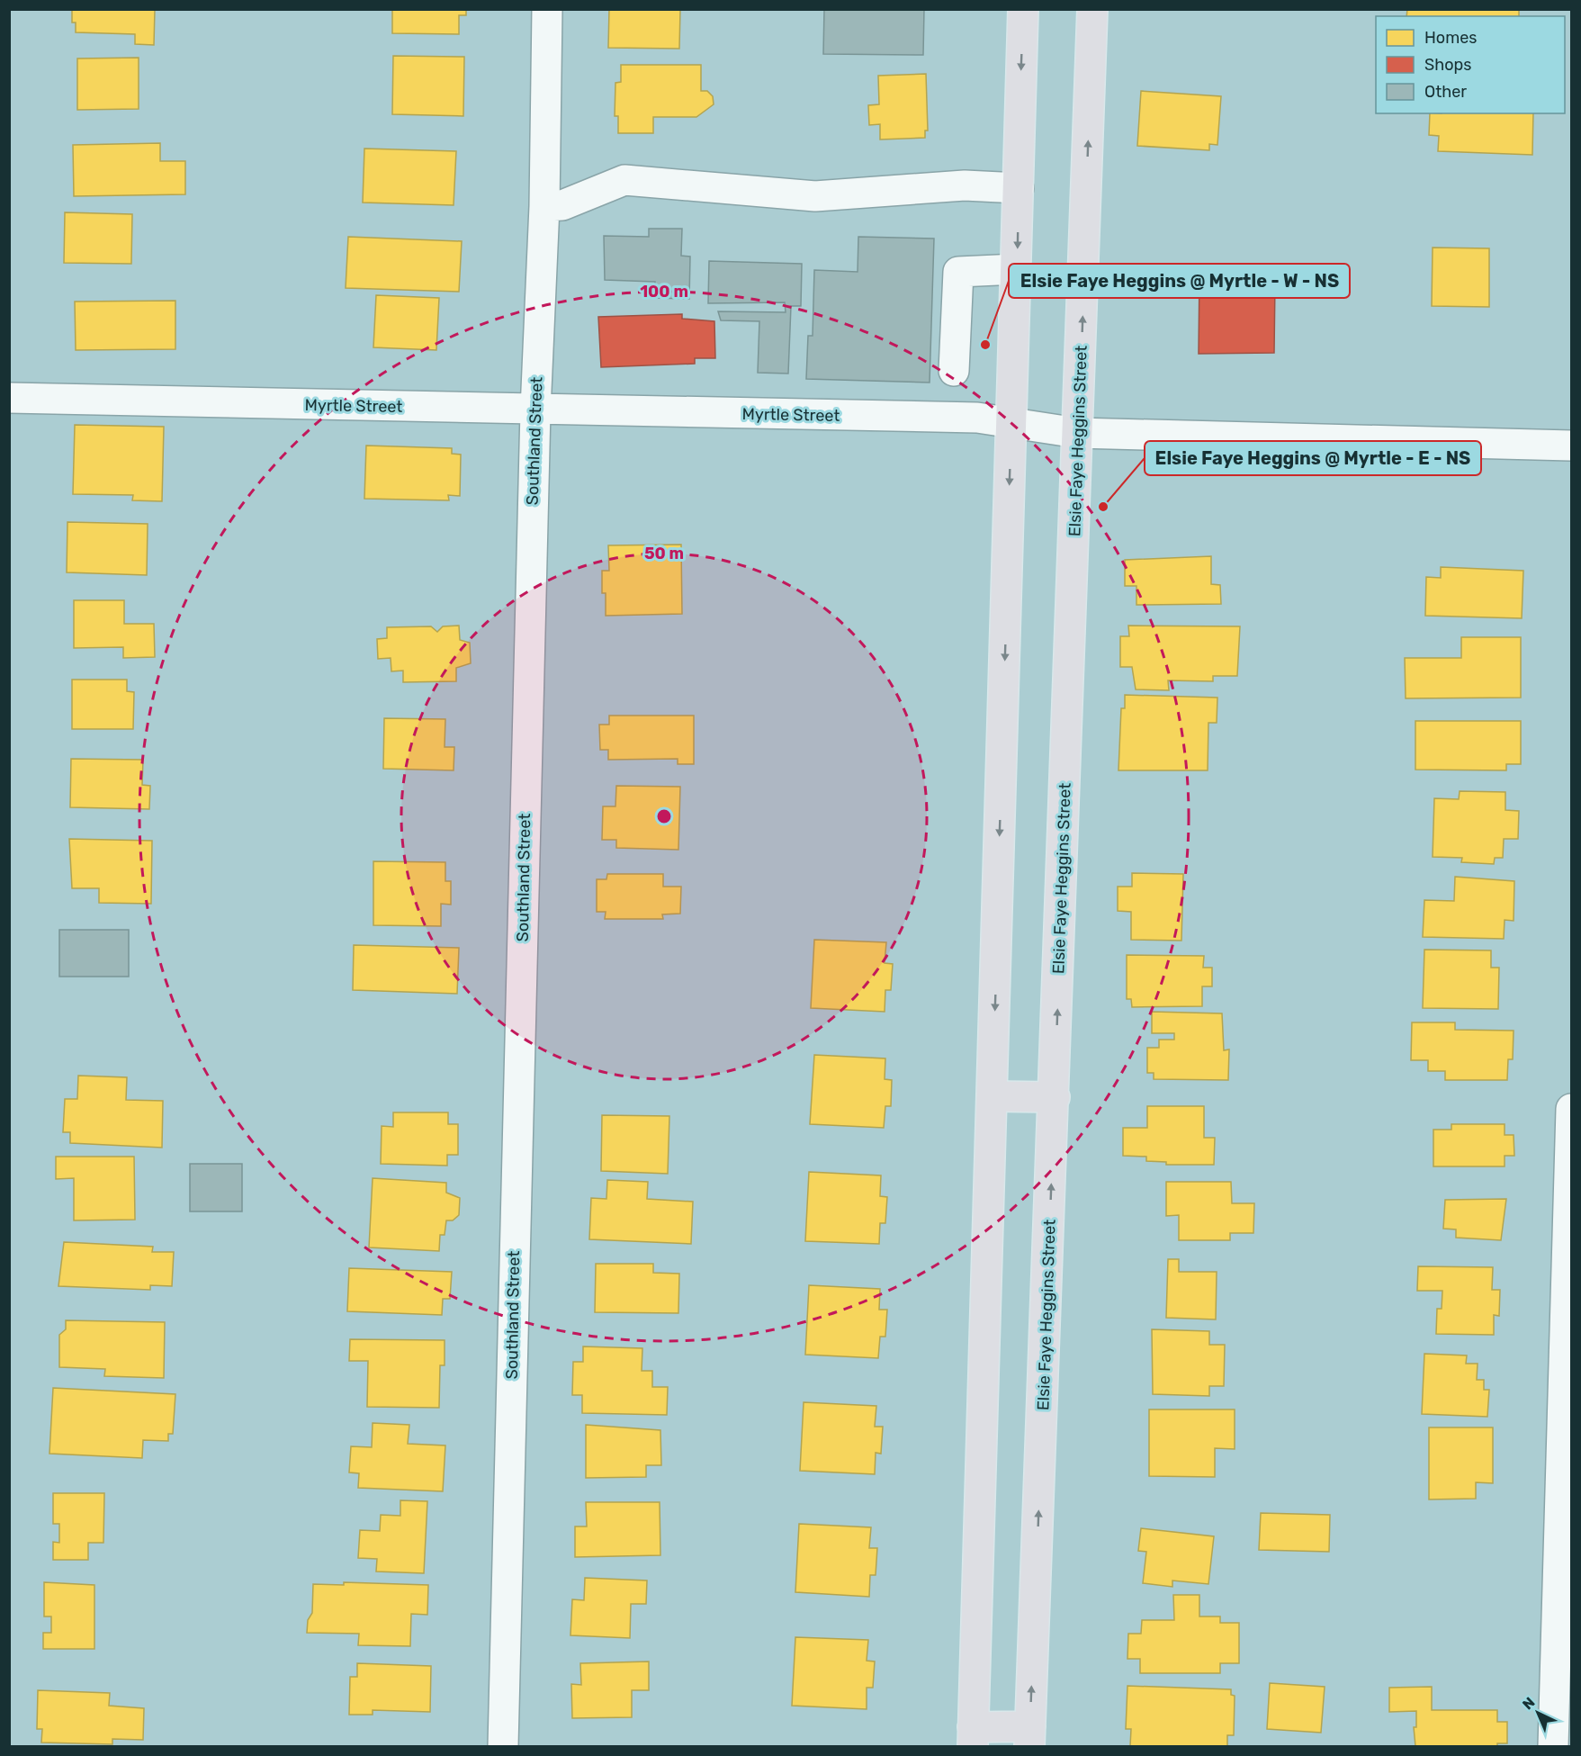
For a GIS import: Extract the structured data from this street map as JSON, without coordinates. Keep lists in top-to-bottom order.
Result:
{
  "streets": {
    "main road": ["Elsie Faye Heggins Street"],
    "street": ["Myrtle Street", "Southland Street"]
  },
  "crossings": [
    ["Myrtle Street", "Southland Street"],
    ["Myrtle Street", "Elsie Faye Heggins Street"]
  ],
  "places": ["Elsie Faye Heggins @ Myrtle - W - NS", "Elsie Faye Heggins @ Myrtle - E - NS"],
  "legend": ["Homes", "Shops", "Other"],
  "north": "top left",
  "rings": ["100 m", "50 m"]
}
